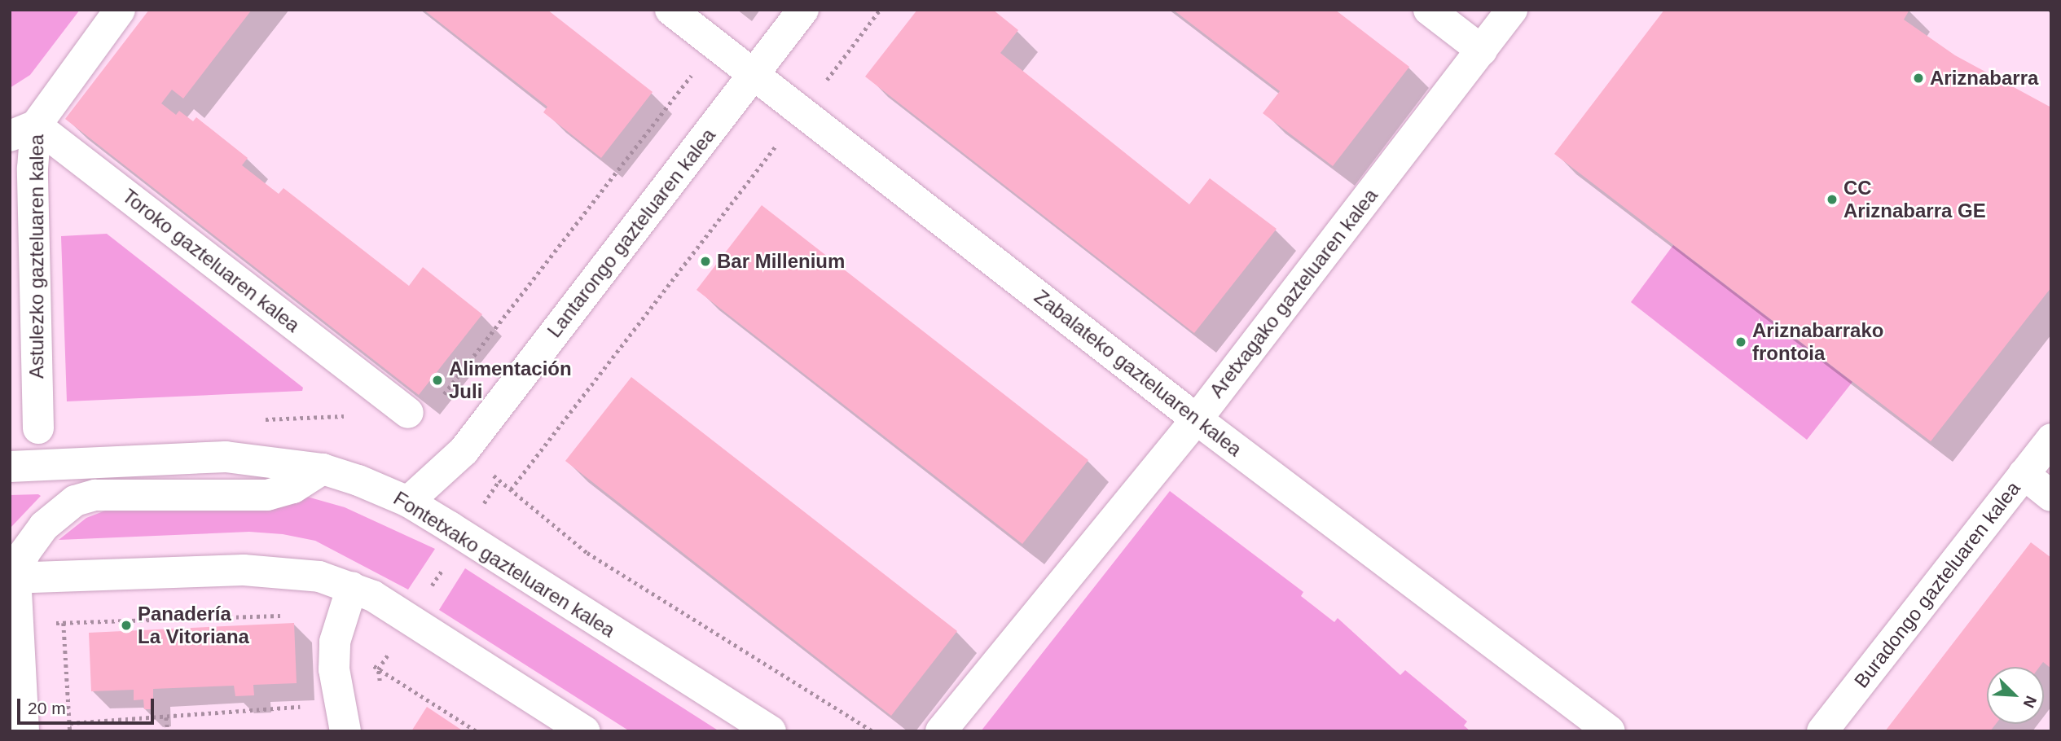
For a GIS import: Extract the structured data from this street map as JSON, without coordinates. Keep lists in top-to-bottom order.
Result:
{
  "streets": {
    "street": [
      "Lantarongo gazteluaren kalea",
      "Astulezko gazteluaren kalea",
      "Toroko gazteluaren kalea",
      "Aretxagako gazteluaren kalea",
      "Zabalateko gazteluaren kalea",
      "Fontetxako gazteluaren kalea",
      "Buradongo gazteluaren kalea"
    ]
  },
  "crossings": [
    ["Lantarongo gazteluaren kalea", "Zabalateko gazteluaren kalea"],
    ["Lantarongo gazteluaren kalea", "Fontetxako gazteluaren kalea"],
    ["Astulezko gazteluaren kalea", "Toroko gazteluaren kalea"],
    ["Aretxagako gazteluaren kalea", "Zabalateko gazteluaren kalea"]
  ],
  "places": [
    "Ariznabarra",
    "CC Ariznabarra GE",
    "Bar Millenium",
    "Ariznabarrako frontoia",
    "Alimentación Juli",
    "Panadería La Vitoriana"
  ],
  "scale_bar": "20 m",
  "north": "bottom right"
}
